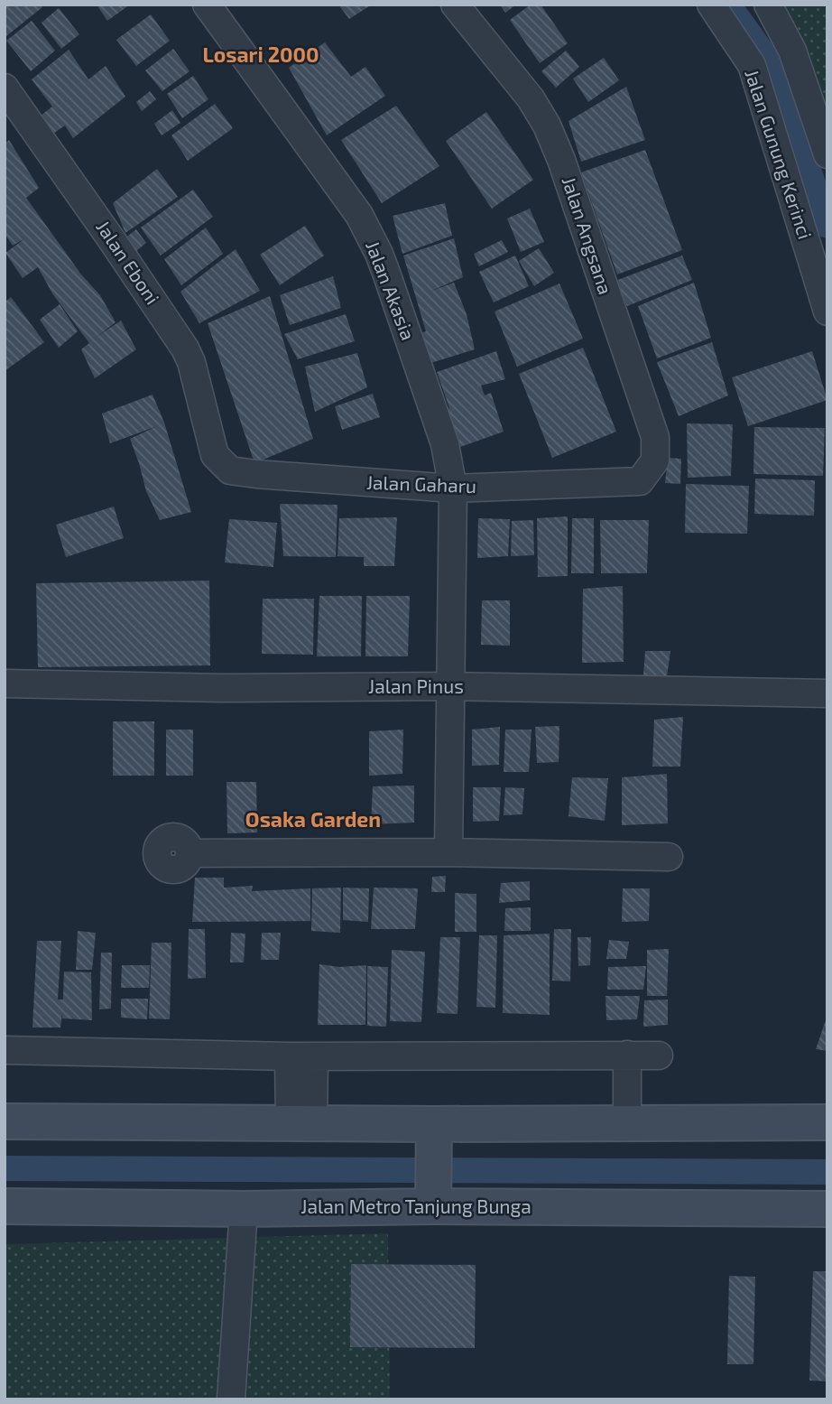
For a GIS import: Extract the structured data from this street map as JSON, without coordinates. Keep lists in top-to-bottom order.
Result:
{
  "streets": {
    "main road": ["Jalan Metro Tanjung Bunga"],
    "street": [
      "Jalan Gunung Kerinci",
      "Jalan Angsana",
      "Jalan Eboni",
      "Jalan Akasia",
      "Jalan Gaharu",
      "Jalan Pinus"
    ]
  },
  "crossings": [
    ["Jalan Angsana", "Jalan Gaharu"],
    ["Jalan Eboni", "Jalan Gaharu"],
    ["Jalan Akasia", "Jalan Gaharu"],
    ["Jalan Akasia", "Jalan Pinus"]
  ],
  "districts": ["Losari 2000", "Osaka Garden"]
}
